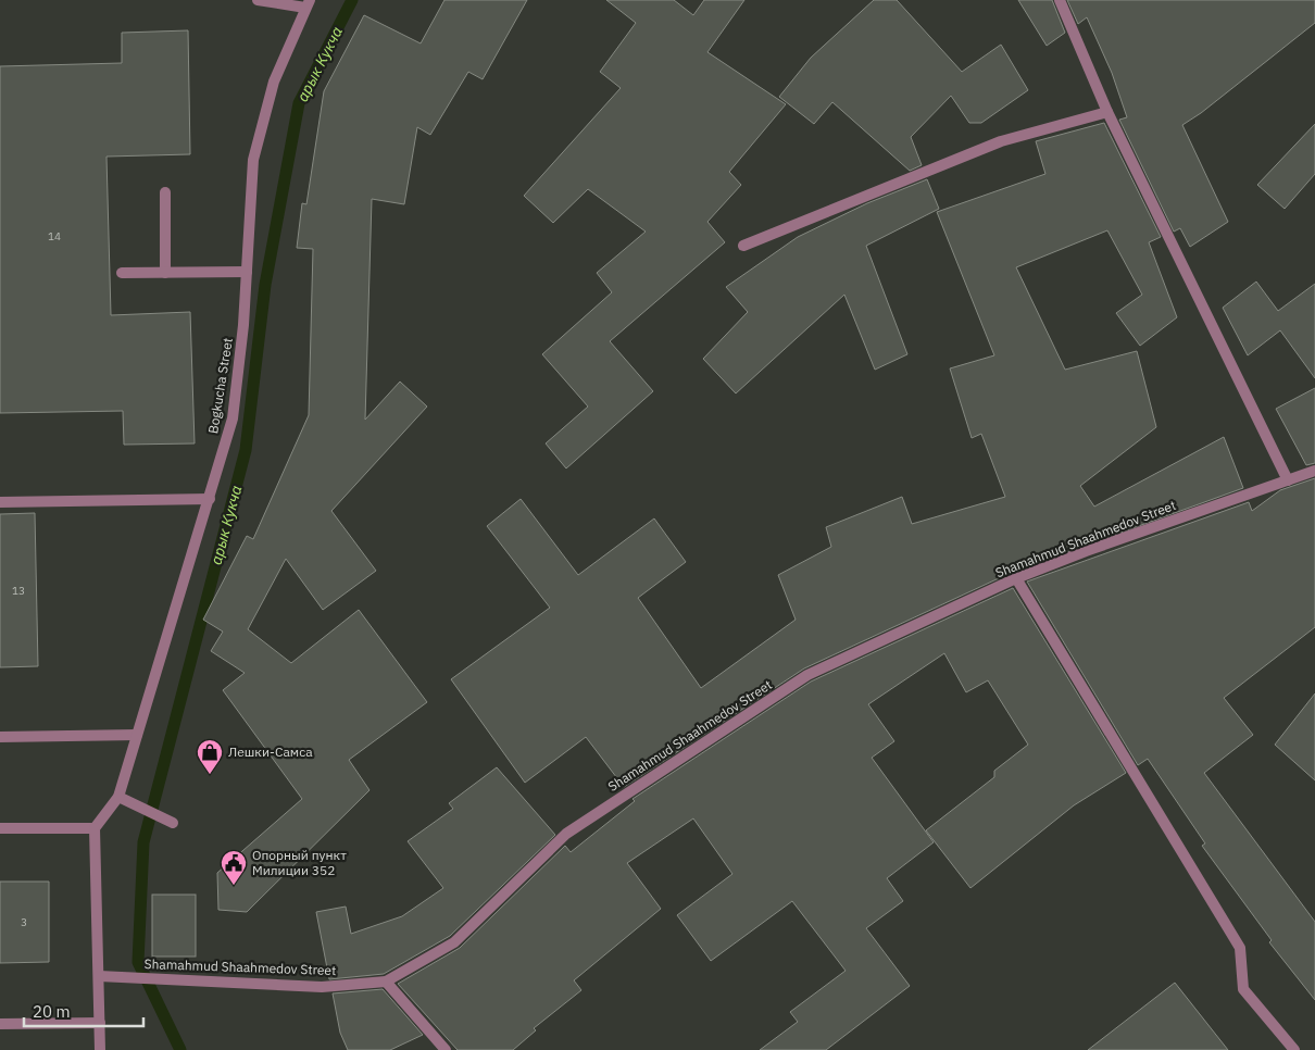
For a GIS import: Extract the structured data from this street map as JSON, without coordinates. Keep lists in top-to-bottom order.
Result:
{
  "streets": {
    "street": ["Bogkucha Street", "Shamahmud Shaahmedov Street"]
  },
  "water": ["арык Кукча"],
  "places": {
    "shop": ["Лешки-Самса"],
    "public building": ["Опорный пункт Милиции 352"]
  },
  "house_numbers": ["14", "13", "3"],
  "scale_bar": "20 m"
}
